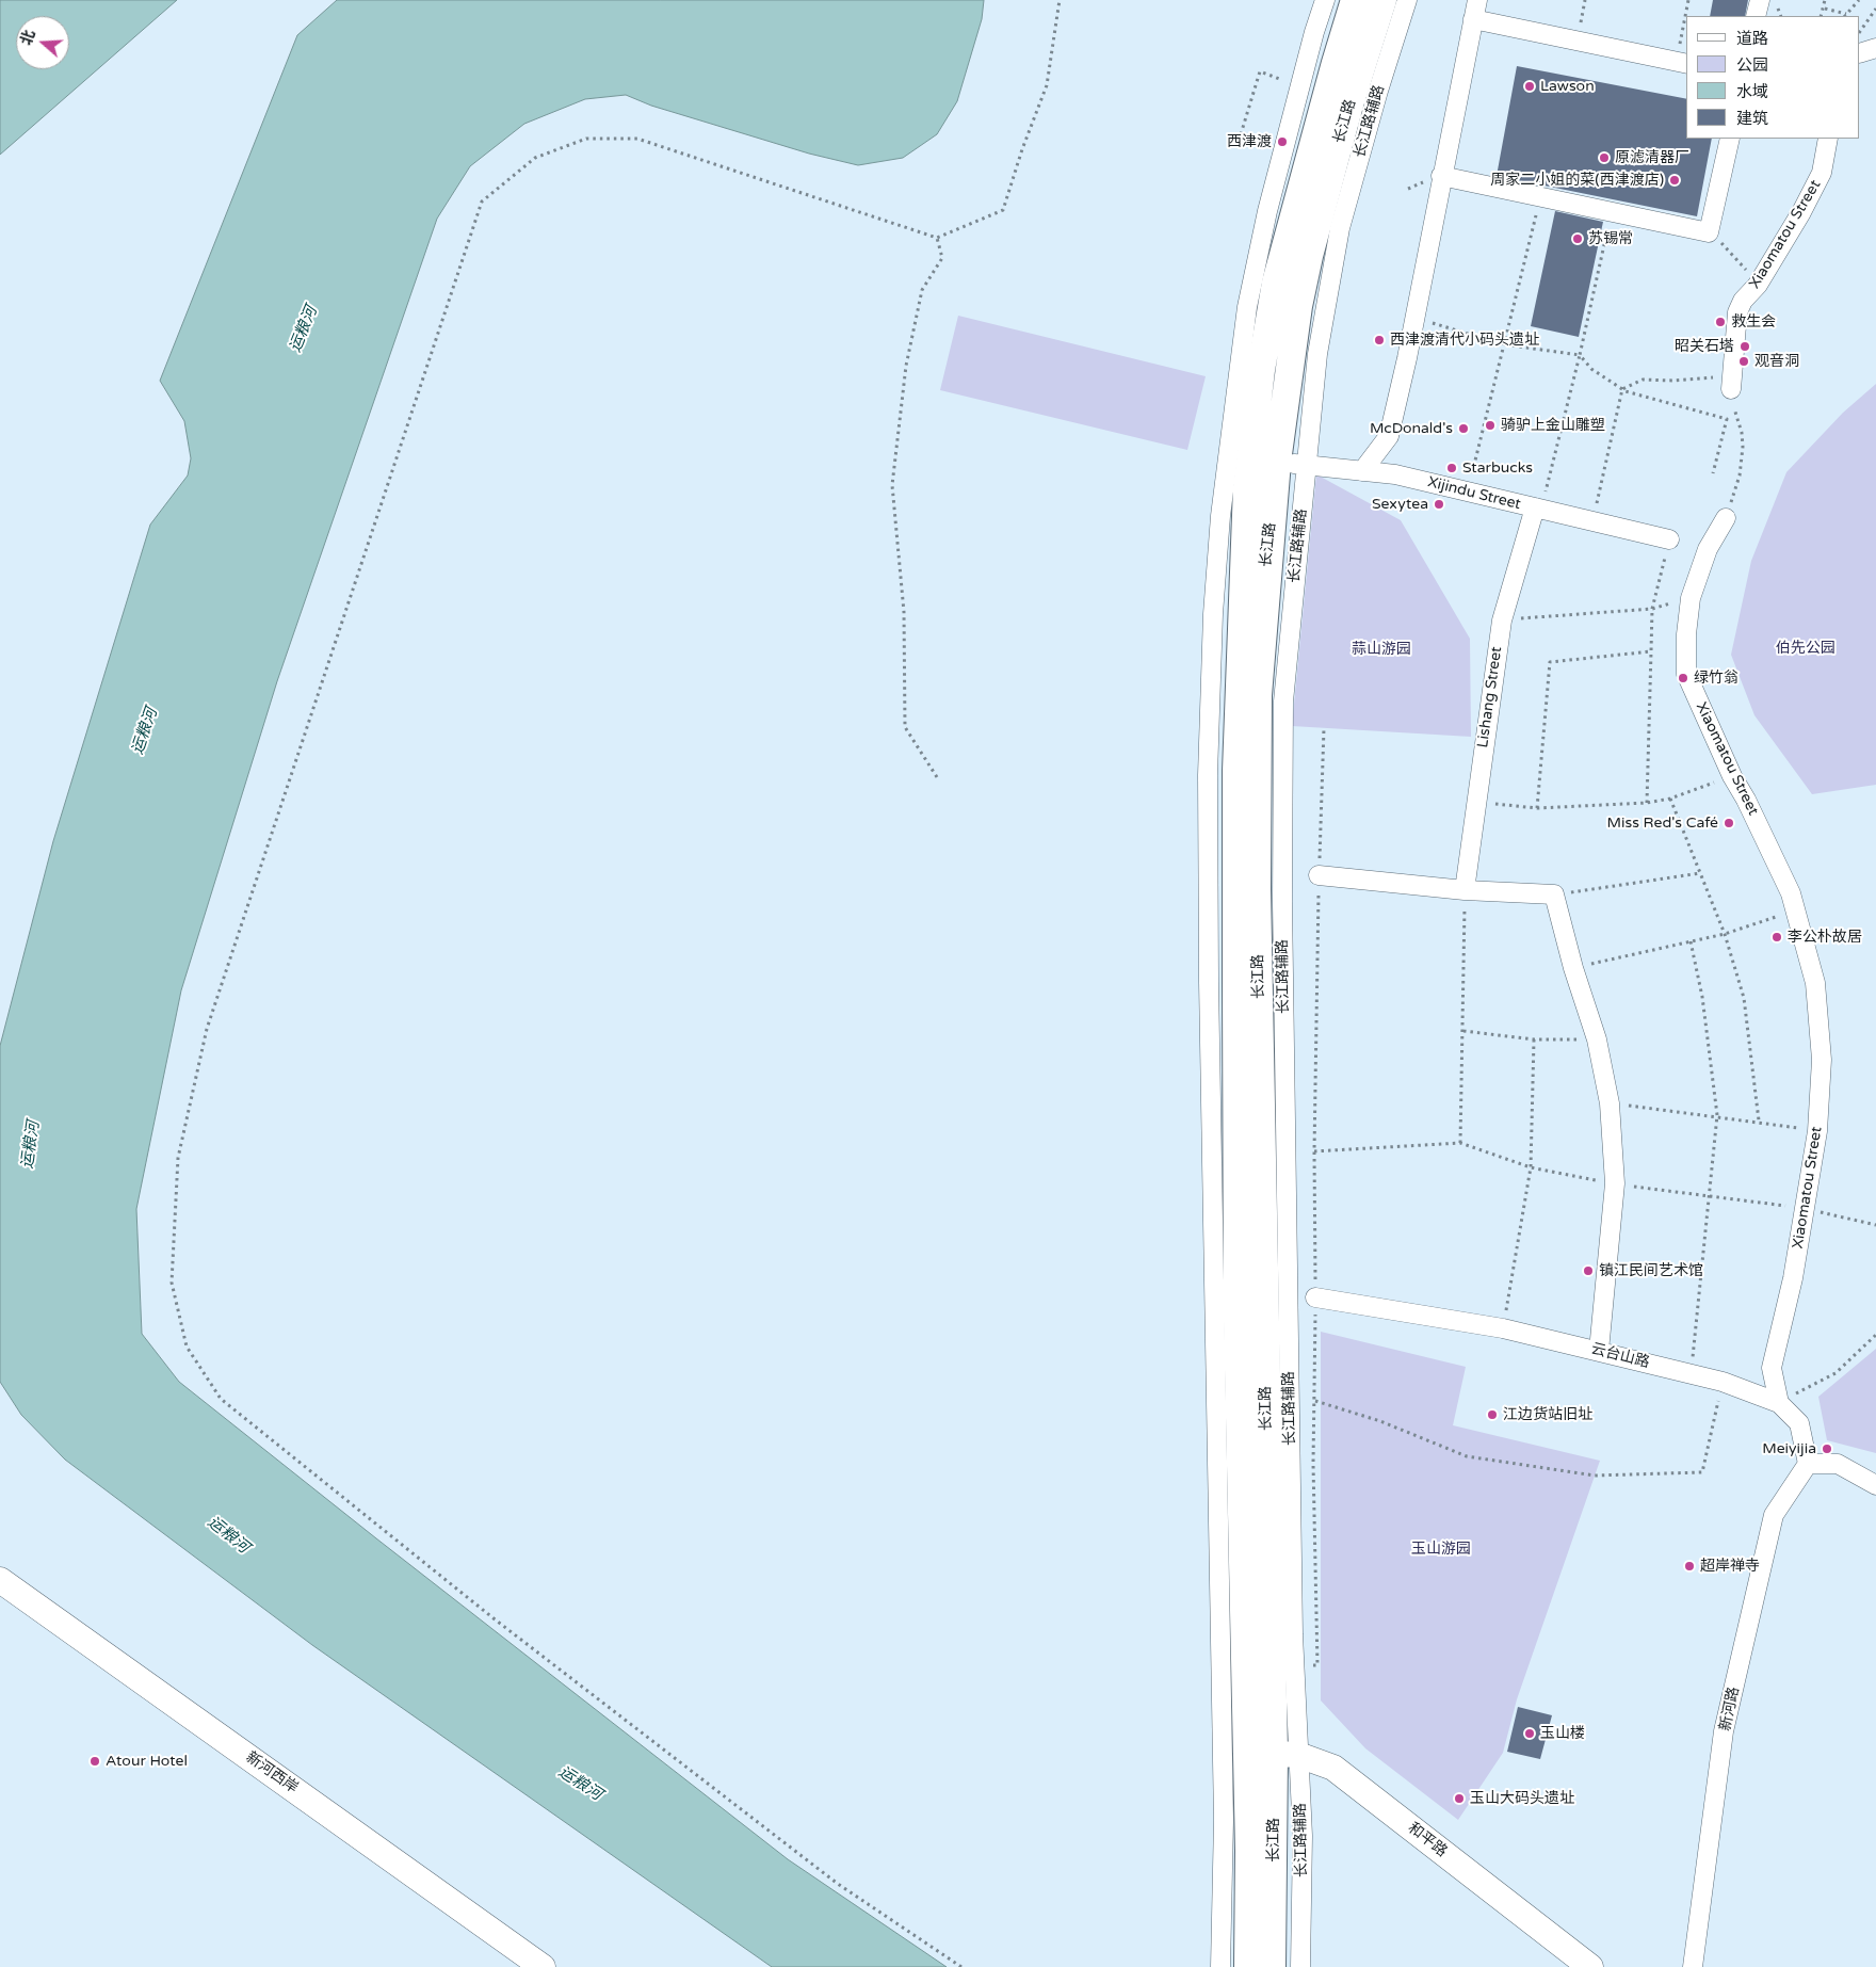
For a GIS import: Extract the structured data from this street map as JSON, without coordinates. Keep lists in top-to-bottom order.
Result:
{
  "streets": {
    "main road": ["长江路"],
    "street": [
      "长江路辅路",
      "Xiaomatou Street",
      "Xijindu Street",
      "Lishang Street",
      "云台山路",
      "新河路",
      "新河西岸",
      "和平路"
    ]
  },
  "crossings": [
    ["长江路", "长江路辅路"],
    ["长江路", "Xijindu Street"],
    ["长江路", "和平路"],
    ["长江路辅路", "Xijindu Street"],
    ["长江路辅路", "和平路"],
    ["Xiaomatou Street", "云台山路"],
    ["Xijindu Street", "Lishang Street"],
    ["云台山路", "新河路"]
  ],
  "water": ["运粮河"],
  "parks": ["伯先公园", "蒜山游园", "玉山游园"],
  "places": [
    "Lawson",
    "西津渡",
    "原滤清器厂",
    "周家二小姐的菜(西津渡店)",
    "苏锡常",
    "救生会",
    "西津渡清代小码头遗址",
    "昭关石塔",
    "观音洞",
    "骑驴上金山雕塑",
    "McDonald's",
    "Starbucks",
    "Sexytea",
    "绿竹翁",
    "Miss Red's Café",
    "李公朴故居",
    "镇江民间艺术馆",
    "江边货站旧址",
    "Meiyijia",
    "超岸禅寺",
    "玉山楼",
    "Atour Hotel",
    "玉山大码头遗址"
  ],
  "legend": [
    "道路",
    "公园",
    "水域",
    "建筑"
  ],
  "north": "left"
}
